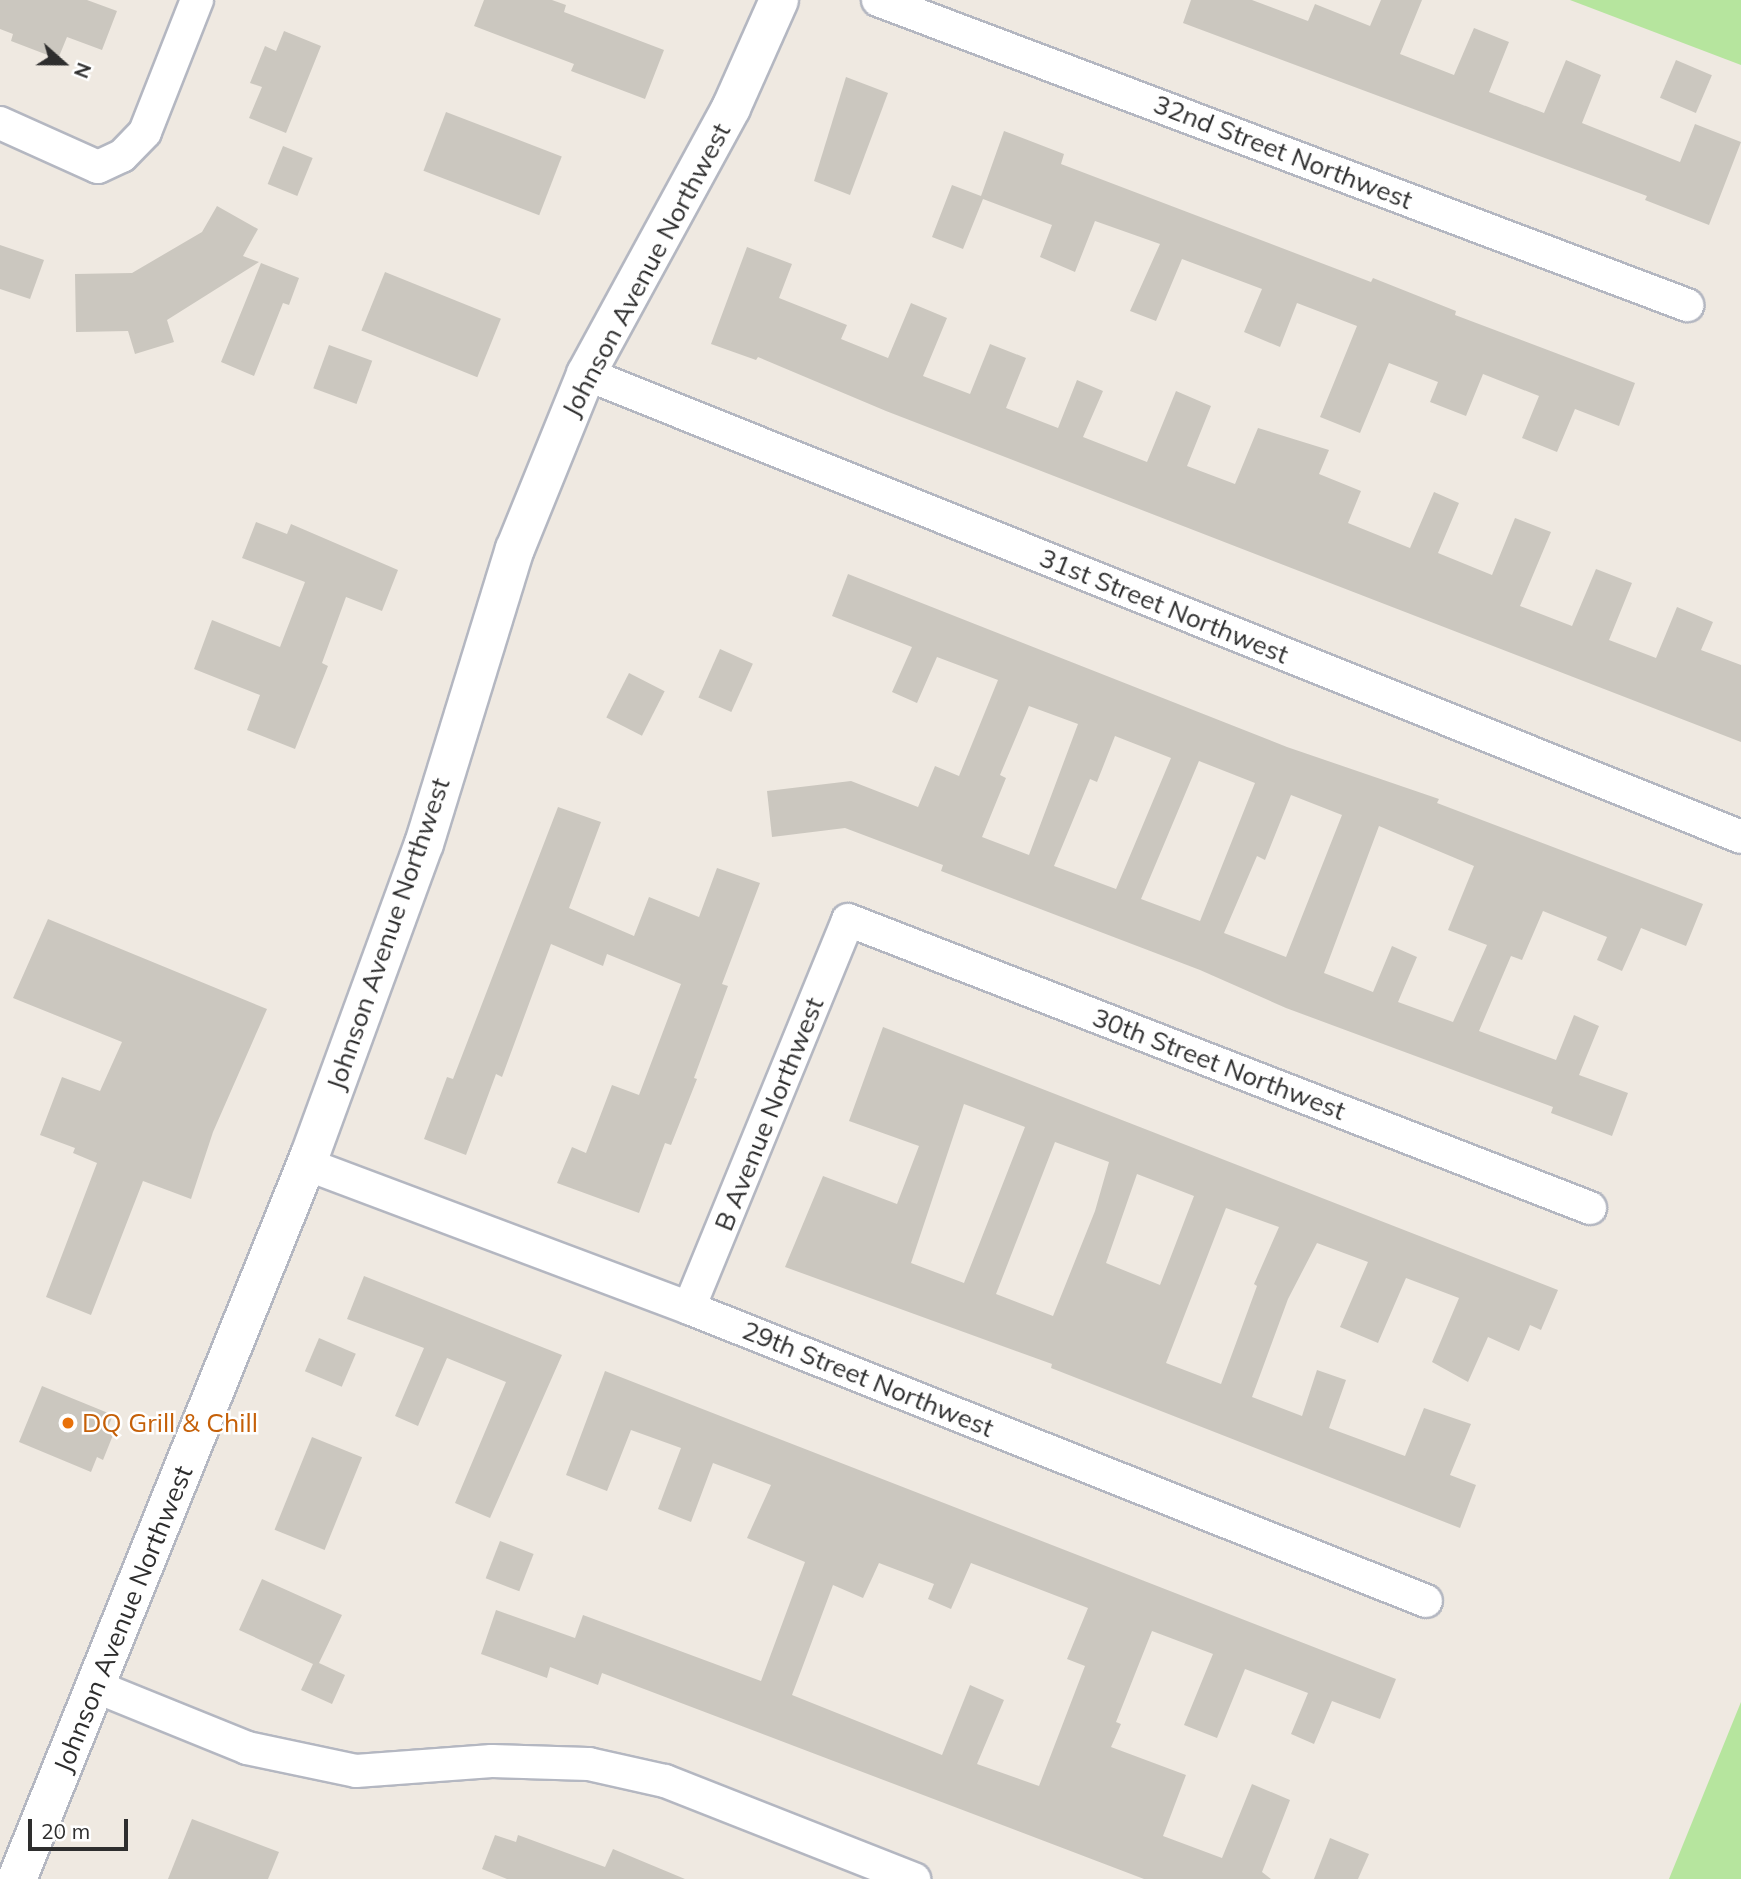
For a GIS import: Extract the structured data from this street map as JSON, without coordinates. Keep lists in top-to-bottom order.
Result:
{
  "streets": {
    "street": [
      "32nd Street Northwest",
      "Johnson Avenue Northwest",
      "31st Street Northwest",
      "30th Street Northwest",
      "B Avenue Northwest",
      "29th Street Northwest"
    ]
  },
  "crossings": [
    ["Johnson Avenue Northwest", "31st Street Northwest"],
    ["Johnson Avenue Northwest", "29th Street Northwest"],
    ["30th Street Northwest", "B Avenue Northwest"],
    ["B Avenue Northwest", "29th Street Northwest"]
  ],
  "places": ["DQ Grill & Chill"],
  "scale_bar": "20 m",
  "north": "right"
}
